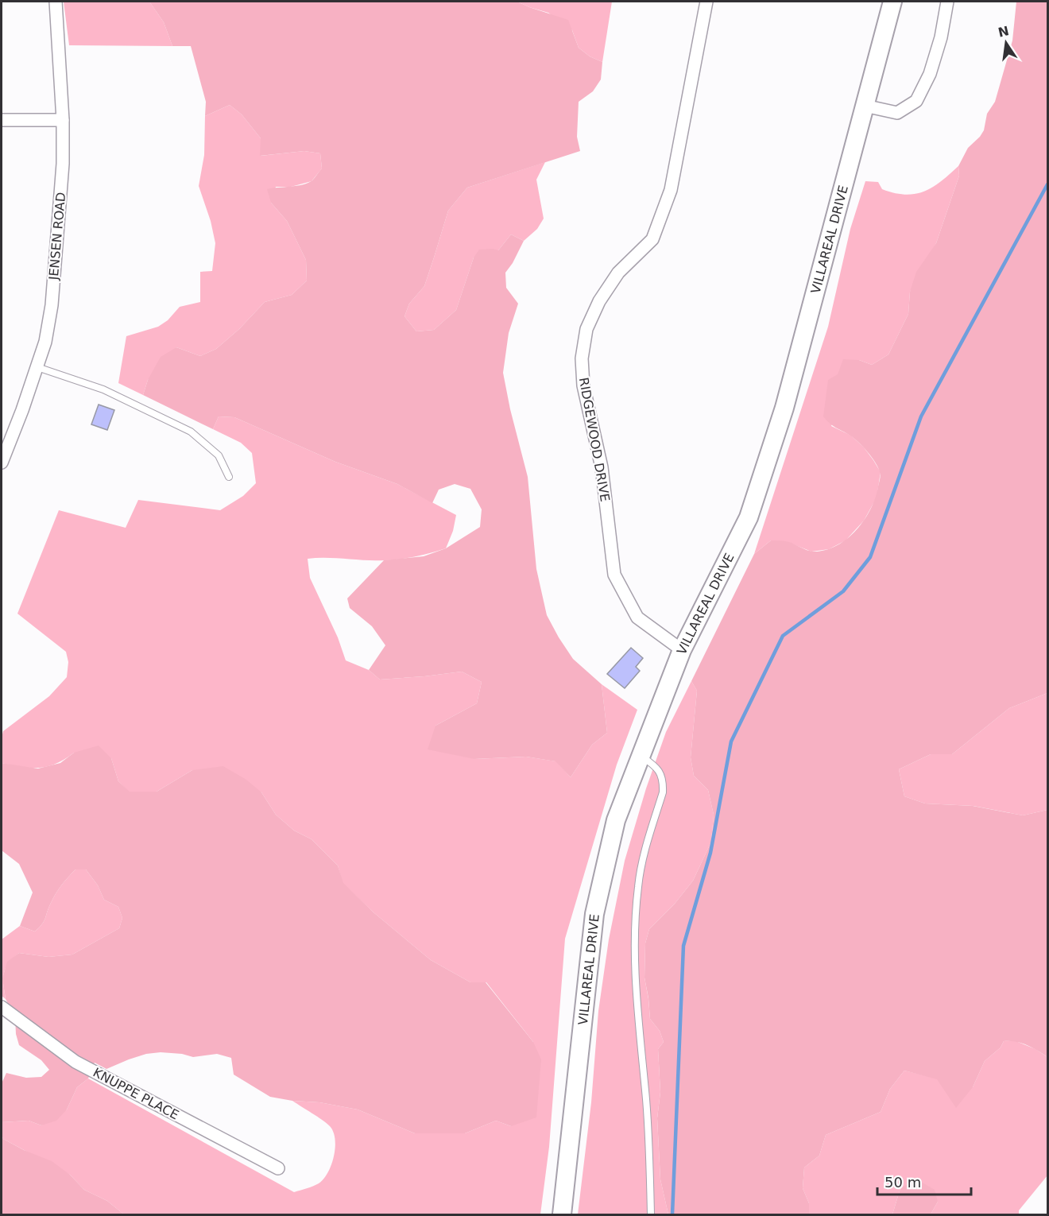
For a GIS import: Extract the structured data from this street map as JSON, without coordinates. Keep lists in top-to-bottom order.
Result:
{
  "streets": {
    "street": [
      "JENSEN ROAD",
      "VILLAREAL DRIVE",
      "RIDGEWOOD DRIVE",
      "KNUPPE PLACE"
    ]
  },
  "crossings": [
    ["VILLAREAL DRIVE", "RIDGEWOOD DRIVE"]
  ],
  "scale_bar": "50 m",
  "north": "top"
}
